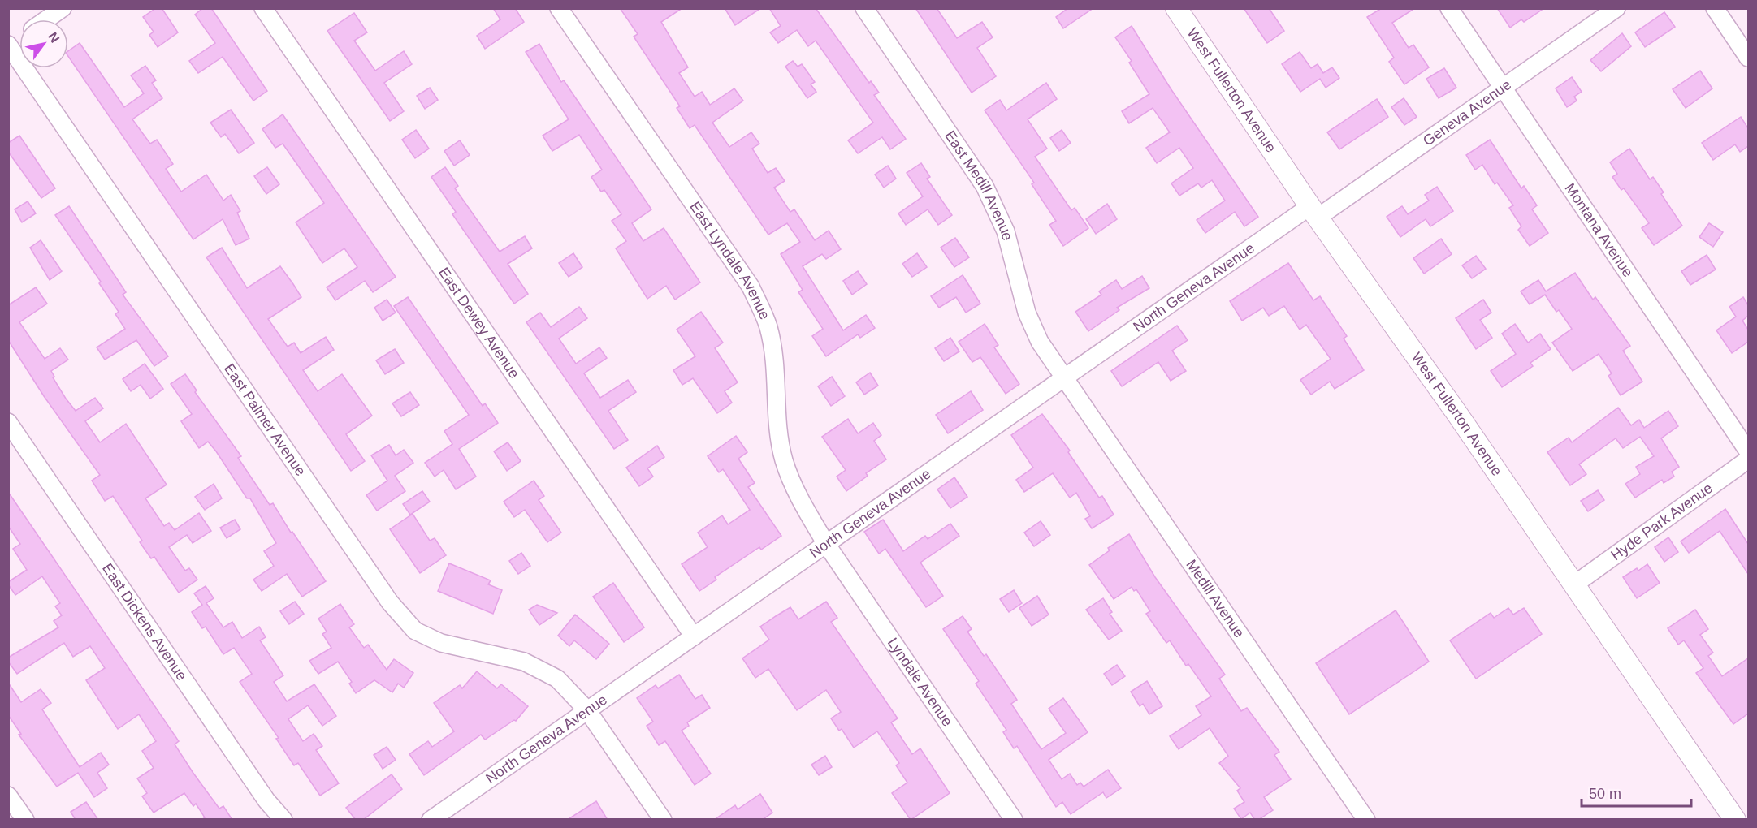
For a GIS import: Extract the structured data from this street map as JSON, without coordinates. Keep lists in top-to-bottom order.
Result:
{
  "streets": {
    "street": [
      "West Fullerton Avenue",
      "Geneva Avenue",
      "East Medill Avenue",
      "Montana Avenue",
      "East Lyndale Avenue",
      "North Geneva Avenue",
      "East Dewey Avenue",
      "East Palmer Avenue",
      "Hyde Park Avenue",
      "Medill Avenue",
      "East Dickens Avenue",
      "Lyndale Avenue"
    ]
  },
  "crossings": [
    ["West Fullerton Avenue", "Geneva Avenue"],
    ["West Fullerton Avenue", "North Geneva Avenue"],
    ["West Fullerton Avenue", "Hyde Park Avenue"],
    ["Geneva Avenue", "Montana Avenue"],
    ["Geneva Avenue", "North Geneva Avenue"],
    ["East Medill Avenue", "North Geneva Avenue"],
    ["East Medill Avenue", "Medill Avenue"],
    ["East Lyndale Avenue", "North Geneva Avenue"],
    ["East Lyndale Avenue", "Lyndale Avenue"],
    ["North Geneva Avenue", "East Dewey Avenue"],
    ["North Geneva Avenue", "East Palmer Avenue"],
    ["North Geneva Avenue", "Medill Avenue"],
    ["North Geneva Avenue", "Lyndale Avenue"]
  ],
  "scale_bar": "50 m",
  "north": "top right"
}
